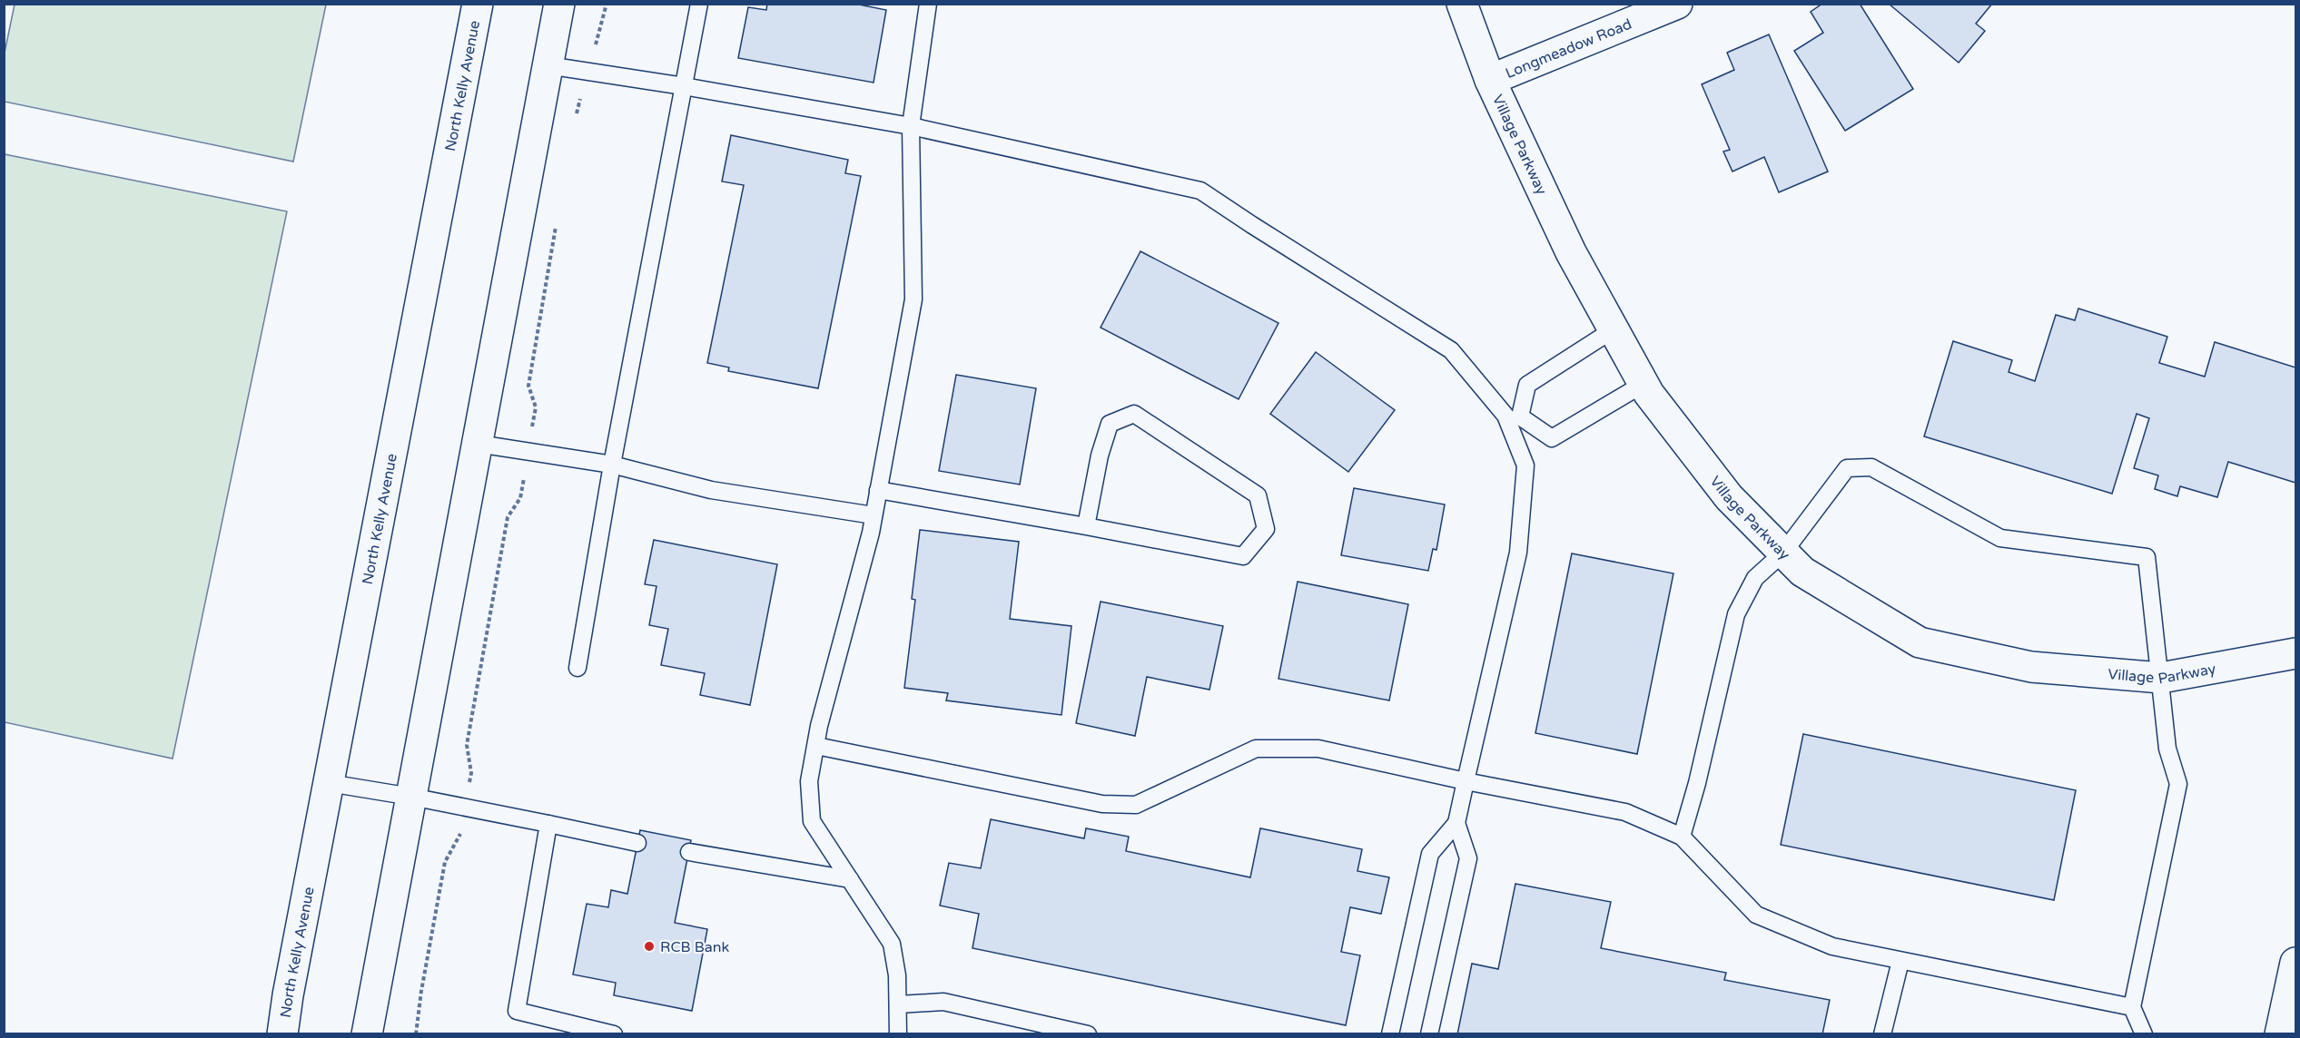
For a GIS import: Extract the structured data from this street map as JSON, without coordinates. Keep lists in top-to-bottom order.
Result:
{
  "streets": {
    "street": ["Longmeadow Road", "North Kelly Avenue", "Village Parkway"]
  },
  "crossings": [
    ["Longmeadow Road", "Village Parkway"]
  ],
  "places": ["RCB Bank"]
}
